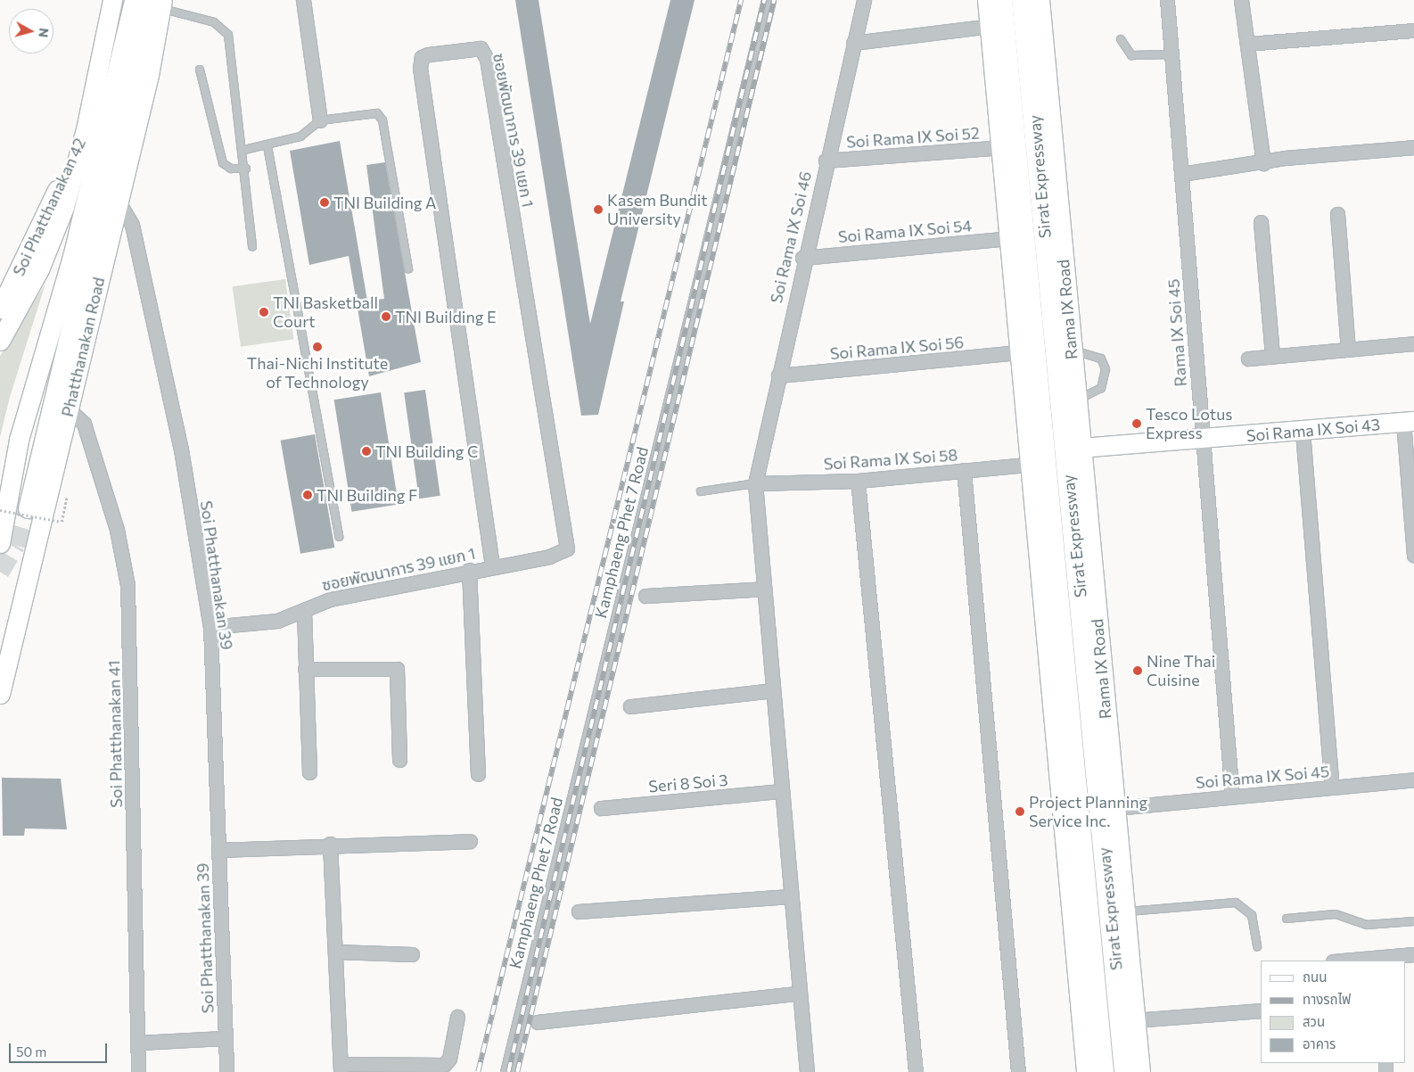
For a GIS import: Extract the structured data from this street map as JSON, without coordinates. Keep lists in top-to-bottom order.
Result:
{
  "streets": {
    "highway": ["Sirat Expressway"],
    "main road": [
      "Soi Phatthanakan 42",
      "Rama IX Road",
      "Phatthanakan Road",
      "Soi Rama IX Soi 43"
    ],
    "street": [
      "ซอยพัฒนาการ 39 แยก 1",
      "Soi Rama IX Soi 52",
      "Soi Rama IX Soi 54",
      "Soi Rama IX Soi 46",
      "Rama IX Soi 45",
      "Soi Rama IX Soi 56",
      "Soi Rama IX Soi 58",
      "Kamphaeng Phet 7 Road",
      "Soi Phatthanakan 39",
      "Soi Phatthanakan 41",
      "Soi Rama IX Soi 45",
      "Seri 8 Soi 3"
    ]
  },
  "crossings": [
    ["ซอยพัฒนาการ 39 แยก 1", "Soi Phatthanakan 39"],
    ["Soi Rama IX Soi 52", "Soi Rama IX Soi 46"],
    ["Soi Rama IX Soi 54", "Soi Rama IX Soi 46"],
    ["Soi Rama IX Soi 46", "Soi Rama IX Soi 56"],
    ["Soi Rama IX Soi 46", "Soi Rama IX Soi 58"],
    ["Soi Rama IX Soi 46", "Seri 8 Soi 3"],
    ["Rama IX Road", "Soi Rama IX Soi 43"],
    ["Rama IX Road", "Soi Rama IX Soi 45"],
    ["Rama IX Soi 45", "Soi Rama IX Soi 43"],
    ["Rama IX Soi 45", "Soi Rama IX Soi 45"],
    ["Phatthanakan Road", "Soi Phatthanakan 39"],
    ["Phatthanakan Road", "Soi Phatthanakan 41"]
  ],
  "places": [
    "TNI Building A",
    "Kasem Bundit University",
    "TNI Basketball Court",
    "TNI Building E",
    "Thai-Nichi Institute of Technology",
    "Tesco Lotus Express",
    "TNI Building C",
    "TNI Building F",
    "Nine Thai Cuisine",
    "Project Planning Service Inc."
  ],
  "legend": [
    "ถนน",
    "ทางรถไฟ",
    "สวน",
    "อาคาร"
  ],
  "scale_bar": "50 m",
  "north": "right"
}
